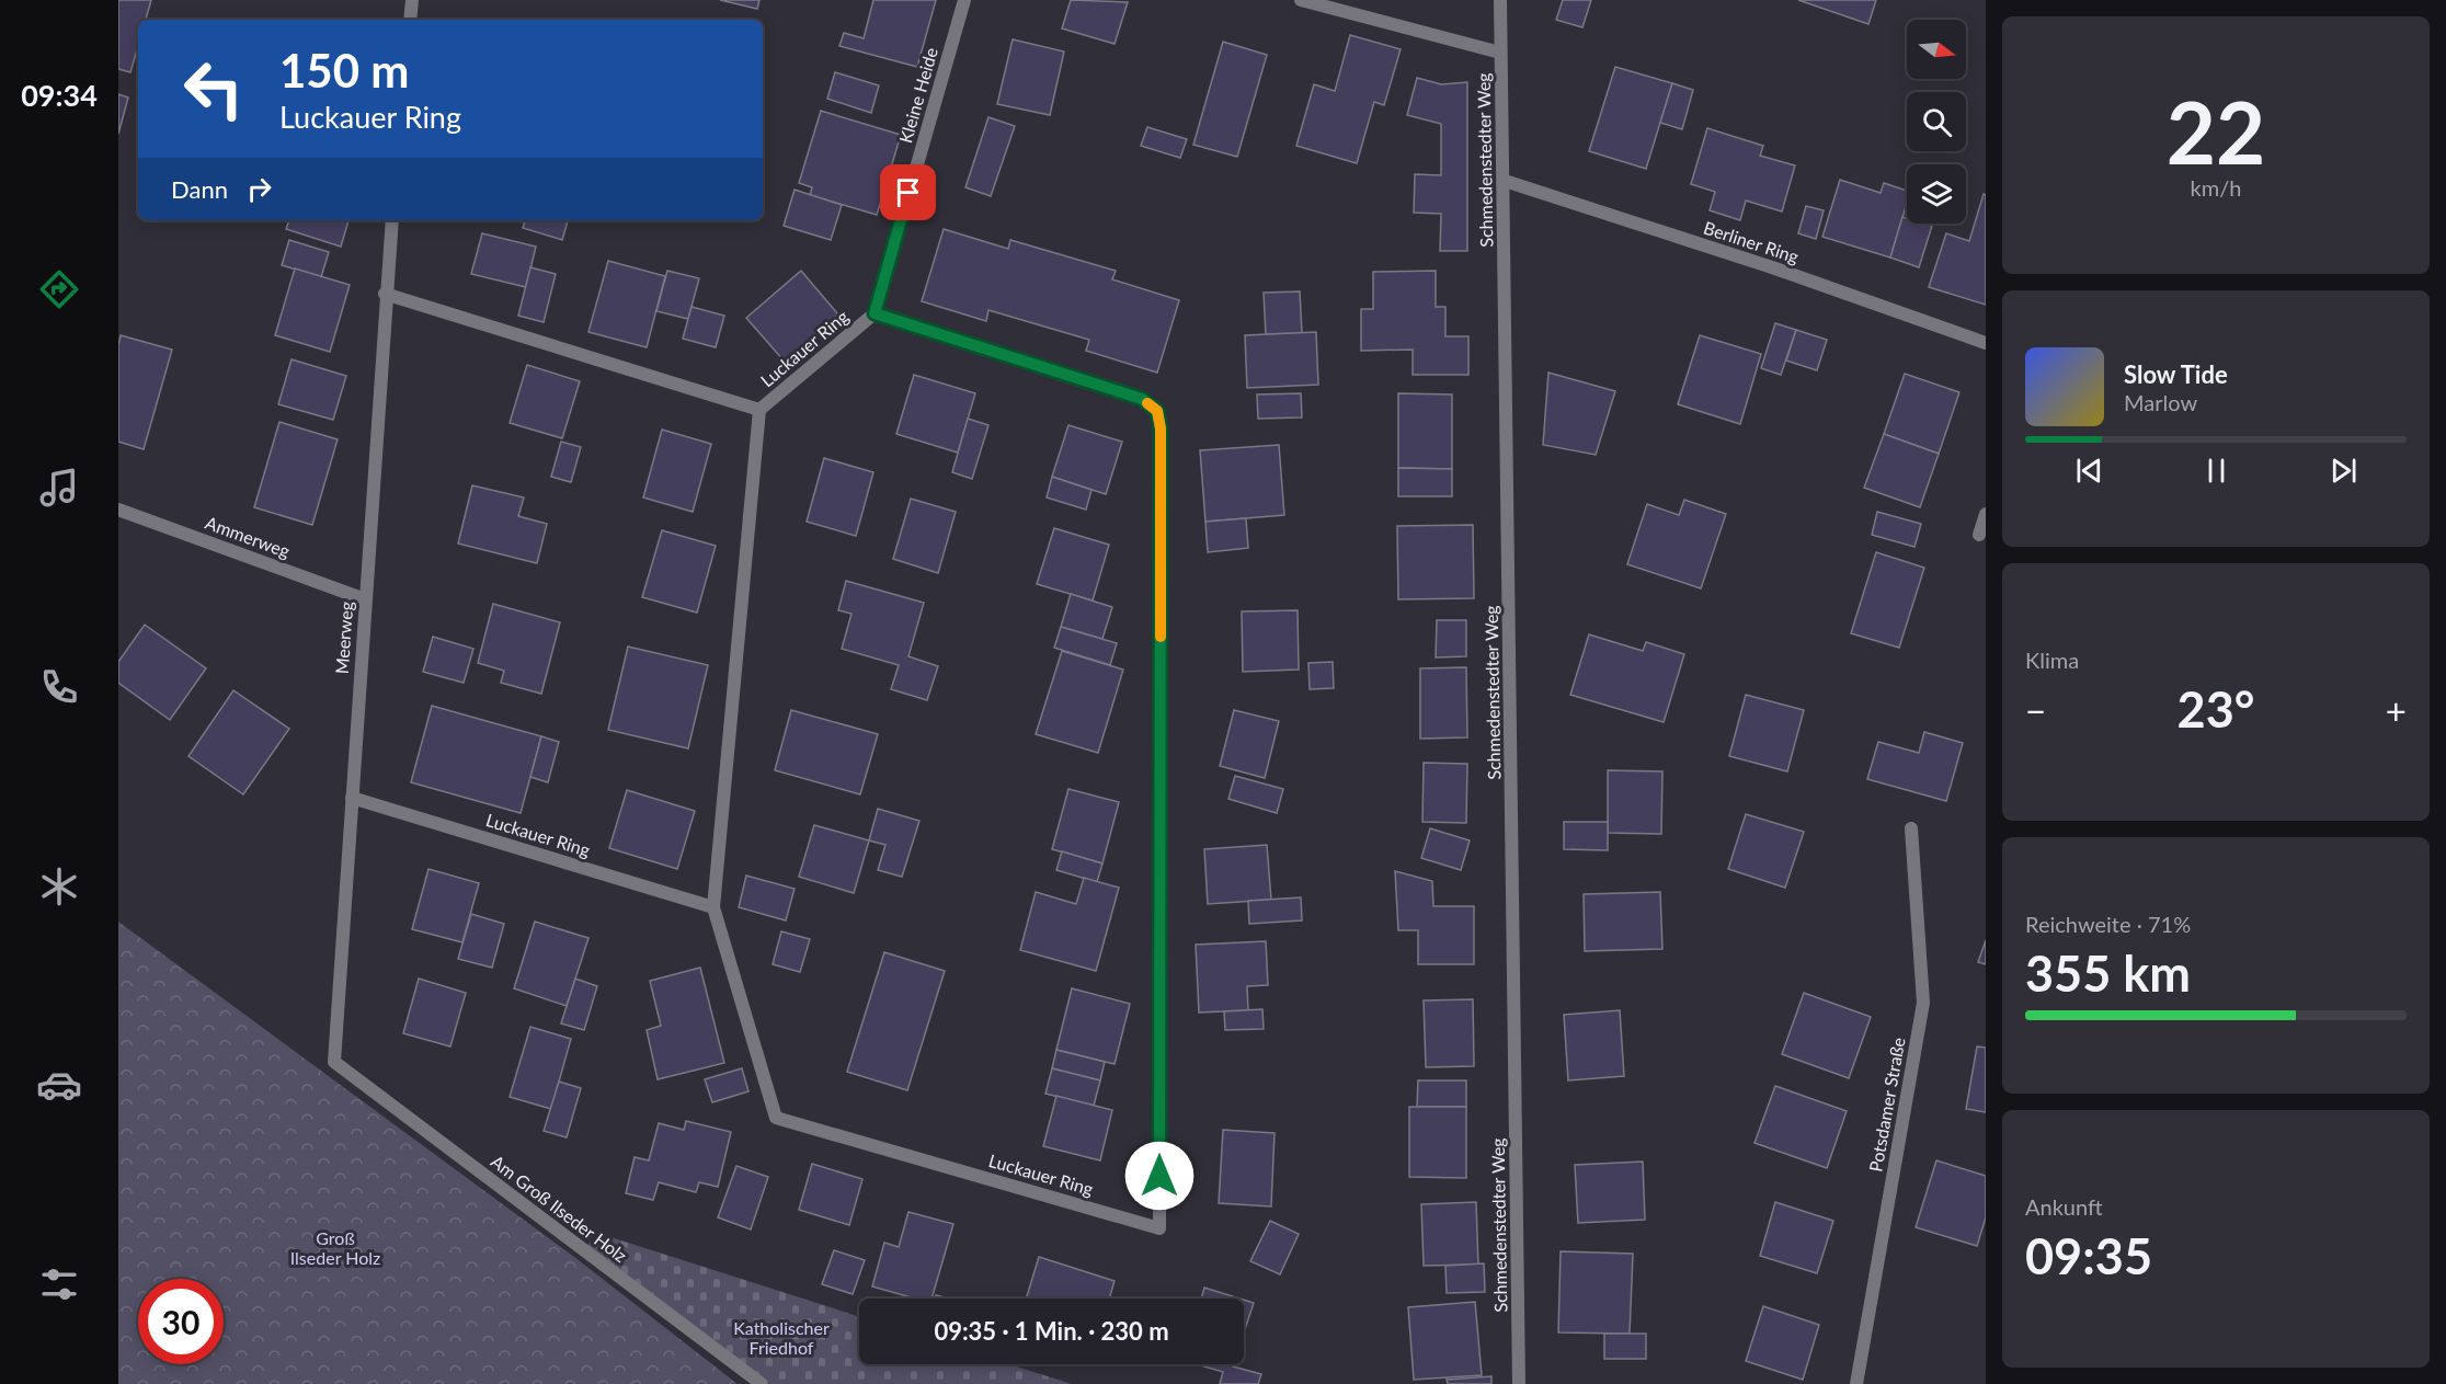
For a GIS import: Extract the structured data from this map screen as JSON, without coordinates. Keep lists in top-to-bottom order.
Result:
{
  "streets": {
    "street": [
      "Kleine Heide",
      "Schmedenstedter Weg",
      "Berliner Ring",
      "Luckauer Ring",
      "Ammerweg",
      "Meerweg",
      "Potsdamer Straße",
      "Am Groß Ilseder Holz"
    ]
  },
  "crossings": [
    ["Kleine Heide", "Luckauer Ring"],
    ["Schmedenstedter Weg", "Berliner Ring"],
    ["Luckauer Ring", "Meerweg"],
    ["Ammerweg", "Meerweg"],
    ["Meerweg", "Am Groß Ilseder Holz"]
  ],
  "parks": ["Groß Ilseder Holz", "Katholischer Friedhof"],
  "north": "right",
  "page": {
    "tabs": "09:34",
    "tile": [
      ["22", "km/h"],
      "Klima",
      ["Reichweite · 71%", "355 km"],
      ["Ankunft", "09:35"]
    ],
    "turn": ["150 m", "Luckauer Ring"],
    "then": "Dann",
    "song": ["Slow Tide", "Marlow"],
    "heat": ["−", "23°", "+"],
    "limit": "30",
    "trip": "09:35 · 1 Min. · 230 m"
  }
}
